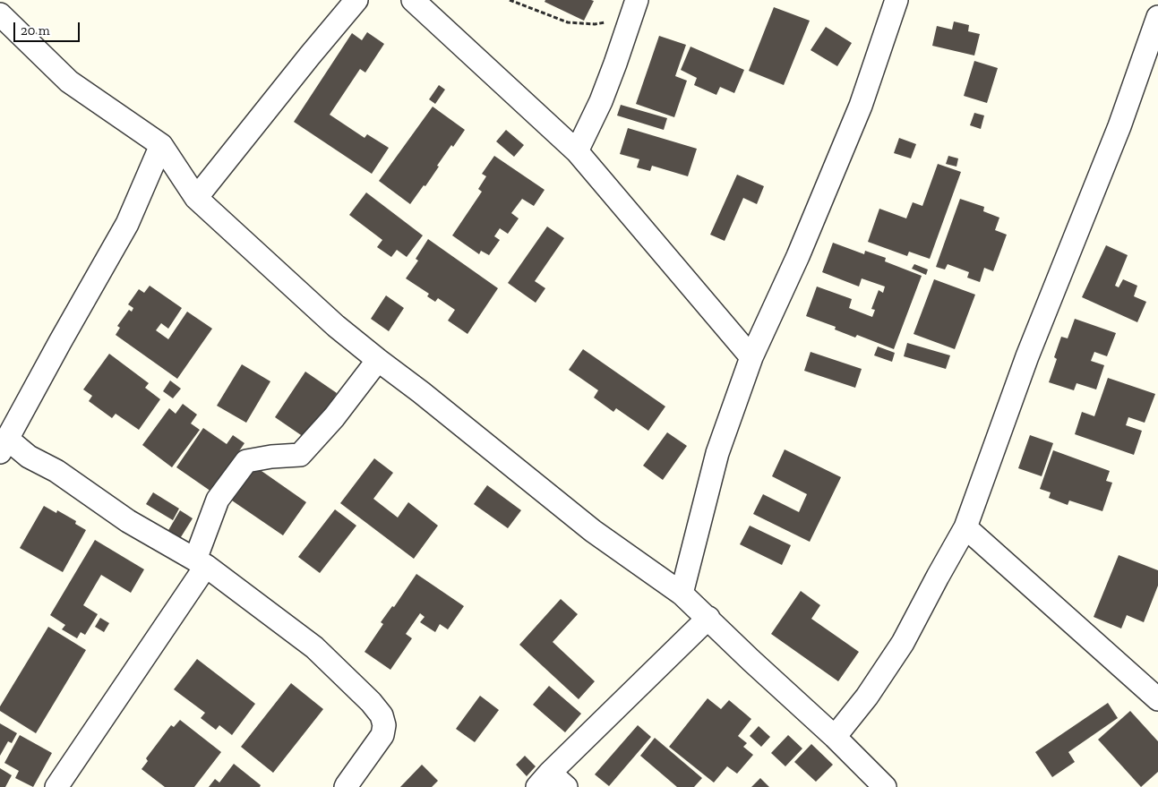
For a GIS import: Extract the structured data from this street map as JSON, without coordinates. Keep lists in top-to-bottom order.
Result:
{
  "scale_bar": "20 m"
}
